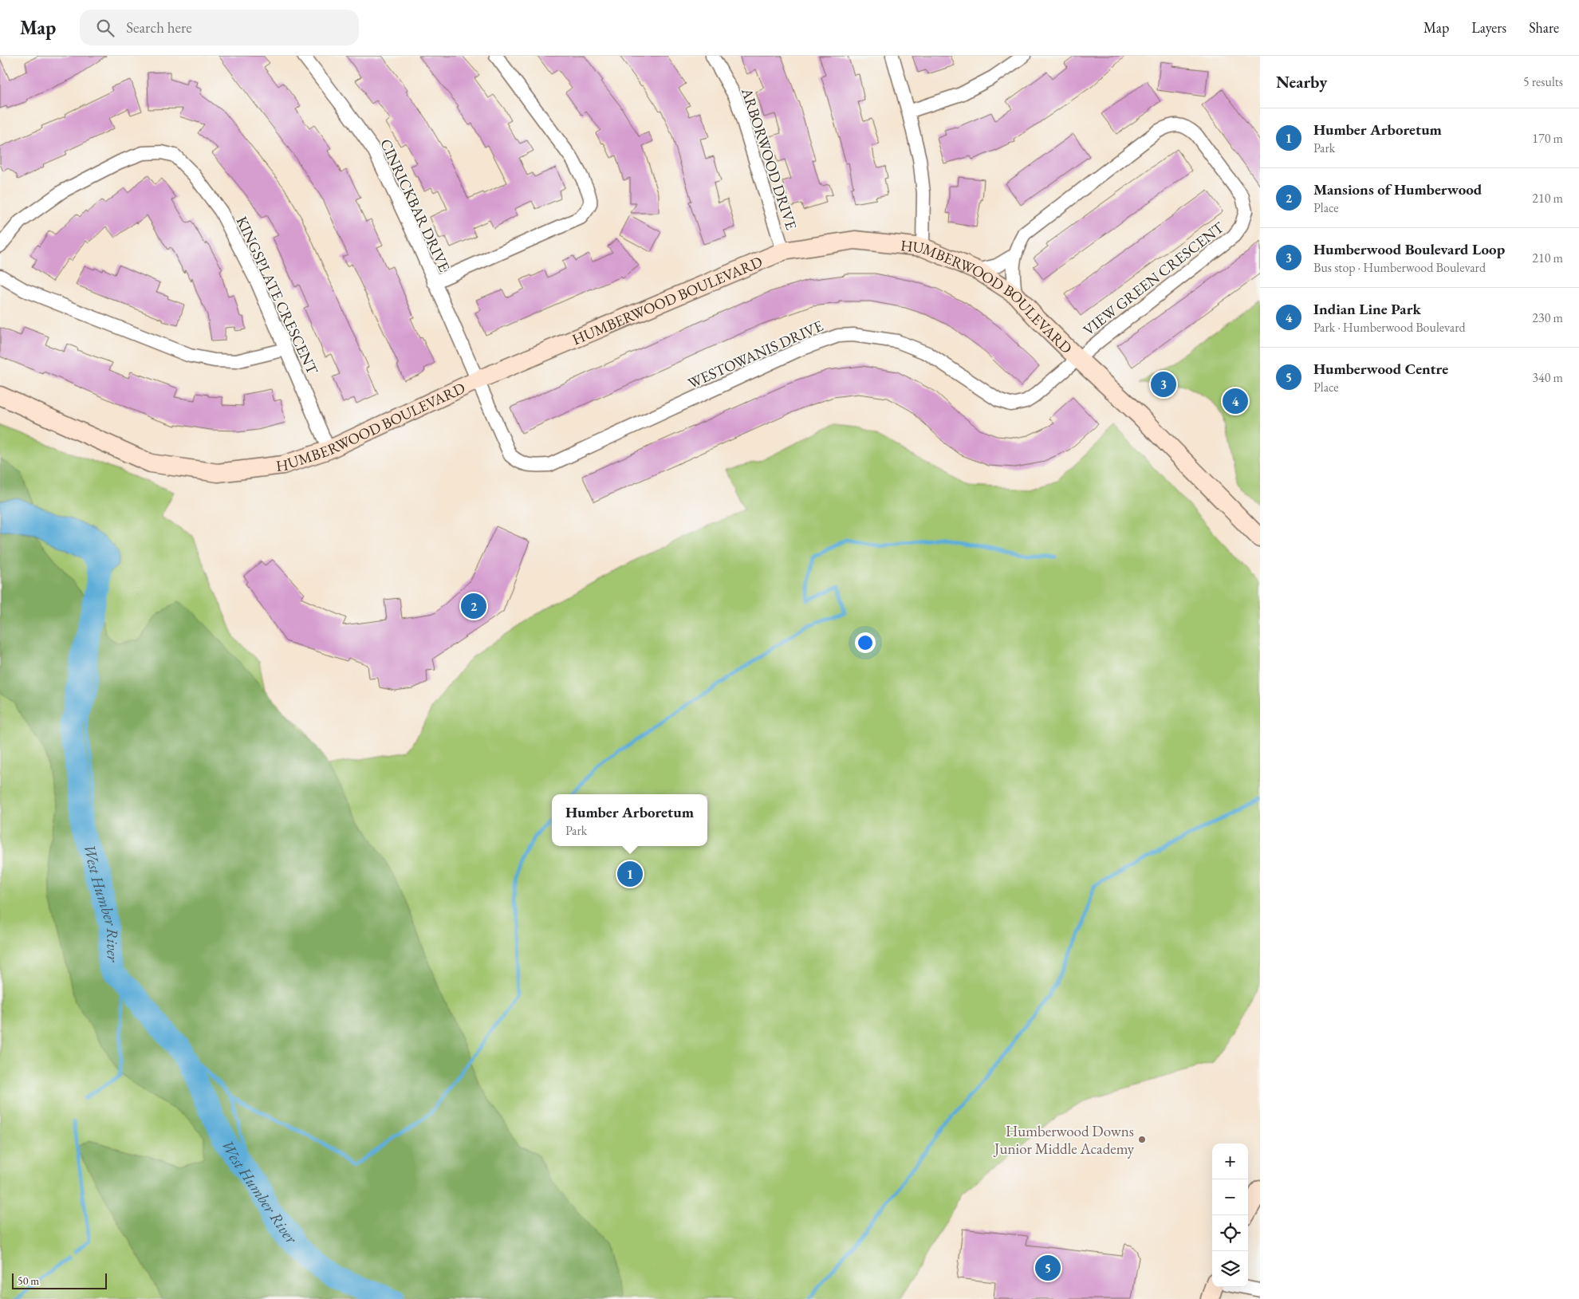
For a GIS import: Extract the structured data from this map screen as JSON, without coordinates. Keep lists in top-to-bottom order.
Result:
{
  "streets": {
    "street": [
      "ARBORWOOD DRIVE",
      "CINRICKBAR DRIVE",
      "VIEW GREEN CRESCENT",
      "KINGSPLATE CRESCENT",
      "HUMBERWOOD BOULEVARD",
      "WESTOWANIS DRIVE"
    ]
  },
  "crossings": [
    ["ARBORWOOD DRIVE", "HUMBERWOOD BOULEVARD"],
    ["CINRICKBAR DRIVE", "HUMBERWOOD BOULEVARD"],
    ["CINRICKBAR DRIVE", "WESTOWANIS DRIVE"],
    ["VIEW GREEN CRESCENT", "HUMBERWOOD BOULEVARD"],
    ["VIEW GREEN CRESCENT", "WESTOWANIS DRIVE"],
    ["KINGSPLATE CRESCENT", "HUMBERWOOD BOULEVARD"],
    ["HUMBERWOOD BOULEVARD", "WESTOWANIS DRIVE"]
  ],
  "water": ["West Humber River"],
  "places": ["Humberwood Downs Junior Middle Academy"],
  "scale_bar": "50 m",
  "page": {
    "header": "Map",
    "search": "Search here",
    "nav": ["Map", "Layers", "Share"],
    "heading": ["Nearby", "5 results"],
    "list": [
      {
        "mark": "1",
        "name": "Humber Arboretum",
        "note": "Park",
        "value": "170 m"
      },
      {
        "mark": "2",
        "name": "Mansions of Humberwood",
        "note": "Place",
        "value": "210 m"
      },
      {
        "mark": "3",
        "name": "Humberwood Boulevard Loop",
        "note": "Bus stop · Humberwood Boulevard",
        "value": "210 m"
      },
      {
        "mark": "4",
        "name": "Indian Line Park",
        "note": "Park · Humberwood Boulevard",
        "value": "230 m"
      },
      {
        "mark": "5",
        "name": "Humberwood Centre",
        "note": "Place",
        "value": "340 m"
      }
    ],
    "pins": [
      "3",
      "4",
      "2",
      "1",
      "5"
    ],
    "popup": ["Humber Arboretum", "Park"],
    "map_buttons": ["+", "−"],
    "scale": "50 m"
  }
}
